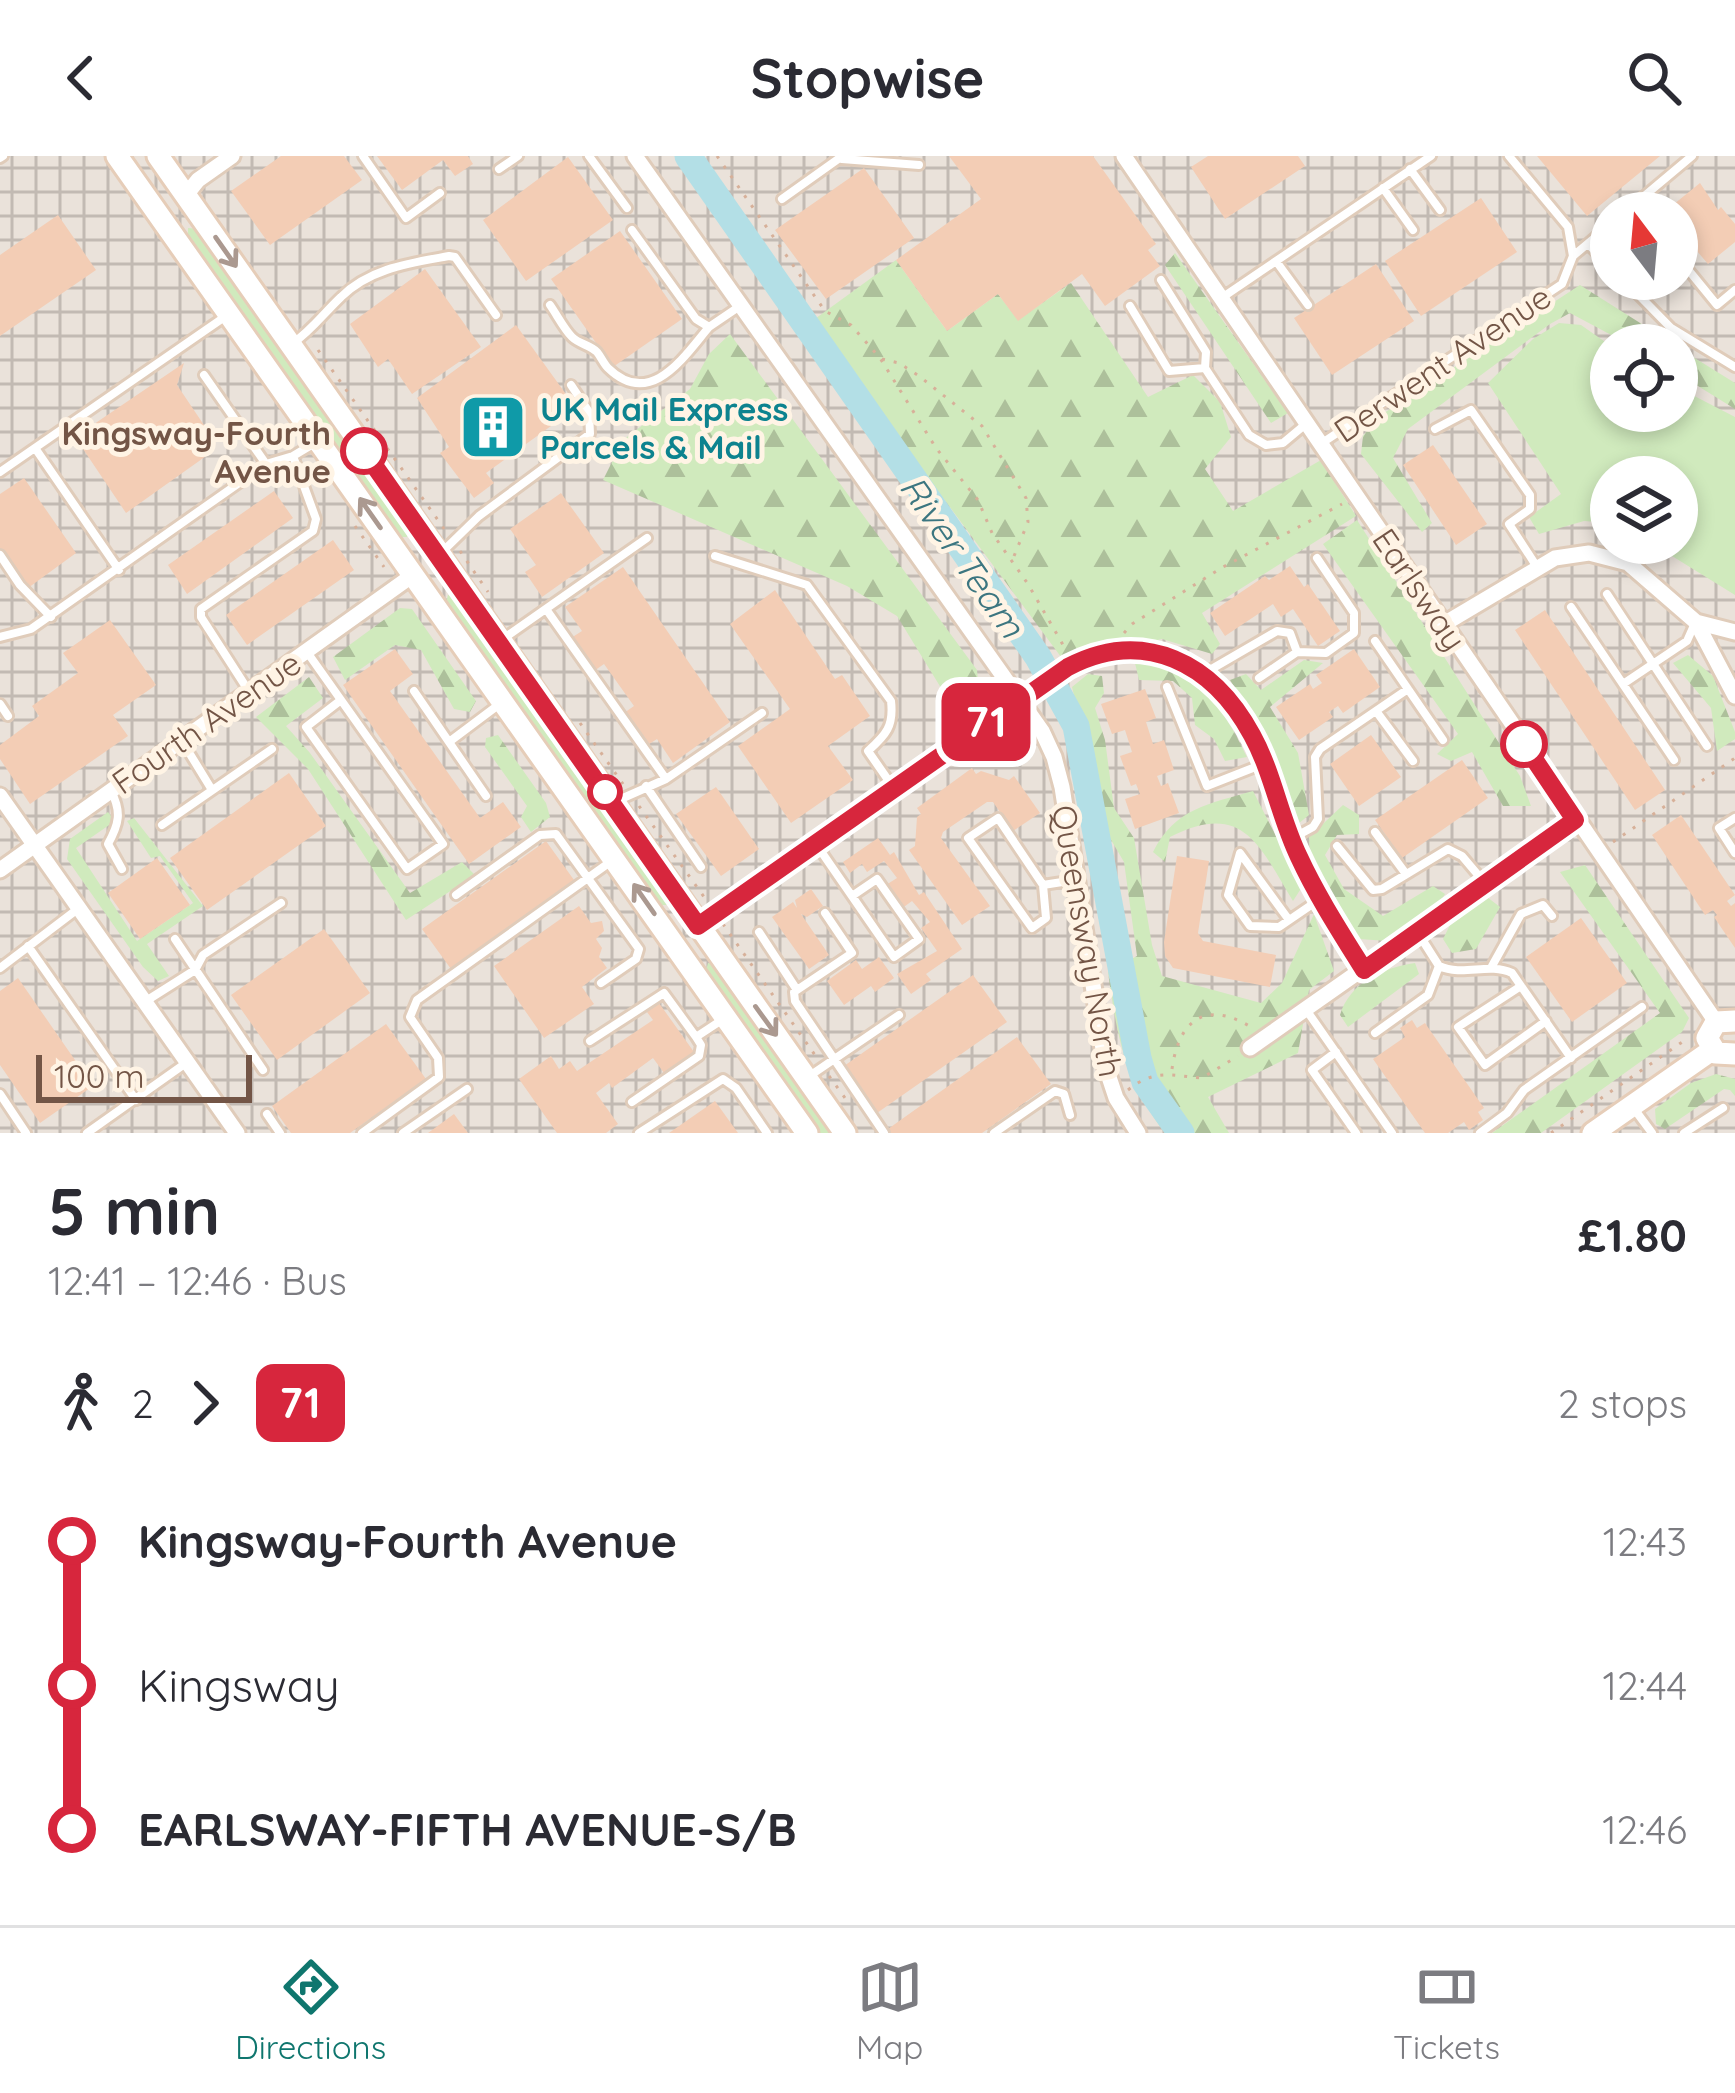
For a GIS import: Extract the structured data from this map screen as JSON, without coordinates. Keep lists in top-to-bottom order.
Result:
{
  "streets": {
    "street": ["Earlsway", "Fourth Avenue", "Queensway North"],
    "lane": ["Derwent Avenue"]
  },
  "crossings": [
    ["Derwent Avenue", "Earlsway"]
  ],
  "water": ["River Team"],
  "places": {
    "building": ["UK Mail Express Parcels & Mail"],
    "other": ["Kingsway-Fourth Avenue"]
  },
  "lines": ["bus line 71"],
  "scale_bar": "100 m",
  "north": "top",
  "page": {
    "header": "Stopwise",
    "on_map": "71",
    "scale": "100 m",
    "heading": ["5 min", "12:41 – 12:46 · Bus", "£1.80"],
    "legs": ["2", "71", "2 stops"],
    "list": [
      {
        "name": "Kingsway-Fourth Avenue",
        "value": "12:43"
      },
      {
        "name": "Kingsway",
        "value": "12:44"
      },
      {
        "name": "EARLSWAY-FIFTH AVENUE-S/B",
        "value": "12:46"
      }
    ],
    "tabs": ["Directions", "Map", "Tickets"]
  }
}
